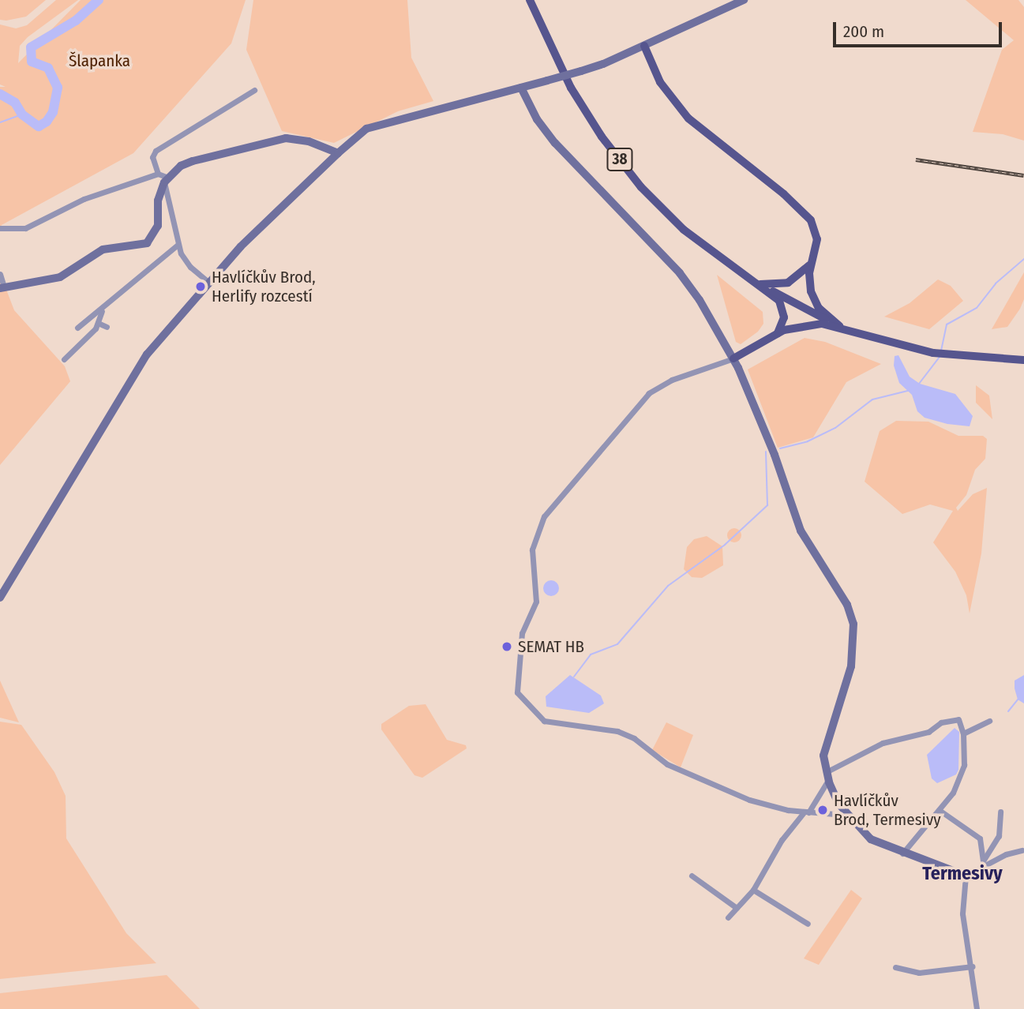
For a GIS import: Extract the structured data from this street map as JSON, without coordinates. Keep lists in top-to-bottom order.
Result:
{
  "streets": {
    "main road": ["38"]
  },
  "districts": ["Termesivy"],
  "parks": ["Šlapanka"],
  "places": ["Havlíčkův Brod, Herlify rozcestí", "SEMAT HB", "Havlíčkův Brod, Termesivy"],
  "scale_bar": "200 m"
}
